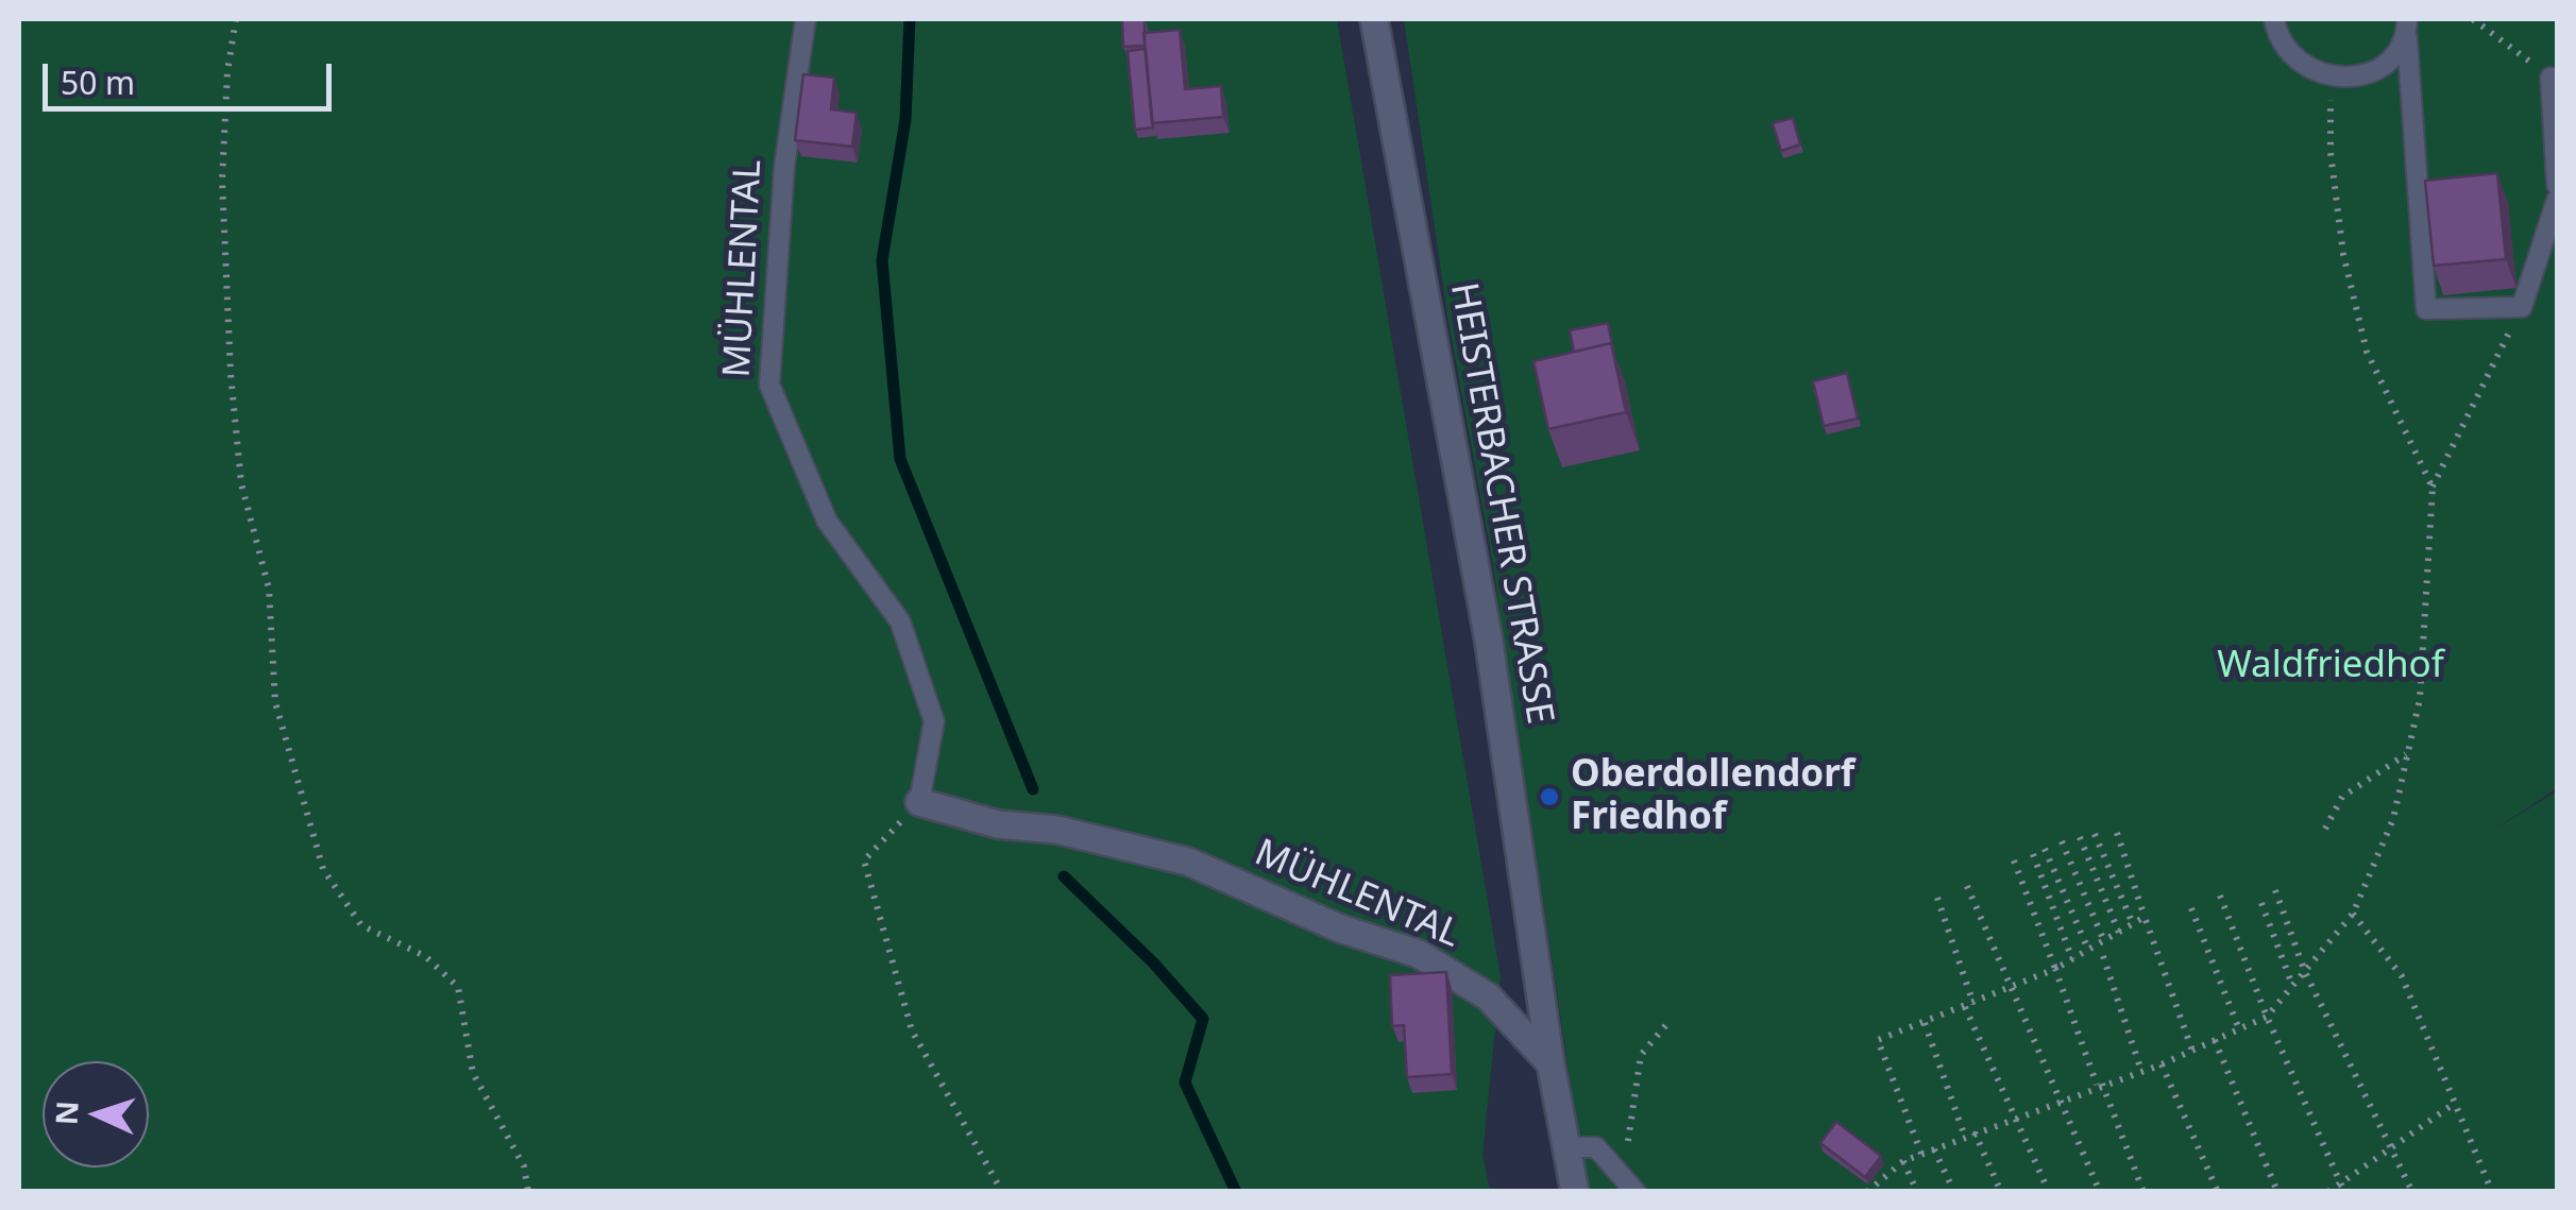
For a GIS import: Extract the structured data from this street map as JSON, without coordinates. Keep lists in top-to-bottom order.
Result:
{
  "streets": {
    "main road": ["MÜHLENTAL", "HEISTERBACHER STRASSE"]
  },
  "crossings": [
    ["MÜHLENTAL", "HEISTERBACHER STRASSE"]
  ],
  "parks": ["Waldfriedhof"],
  "places": ["Oberdollendorf Friedhof"],
  "scale_bar": "50 m",
  "north": "left"
}
